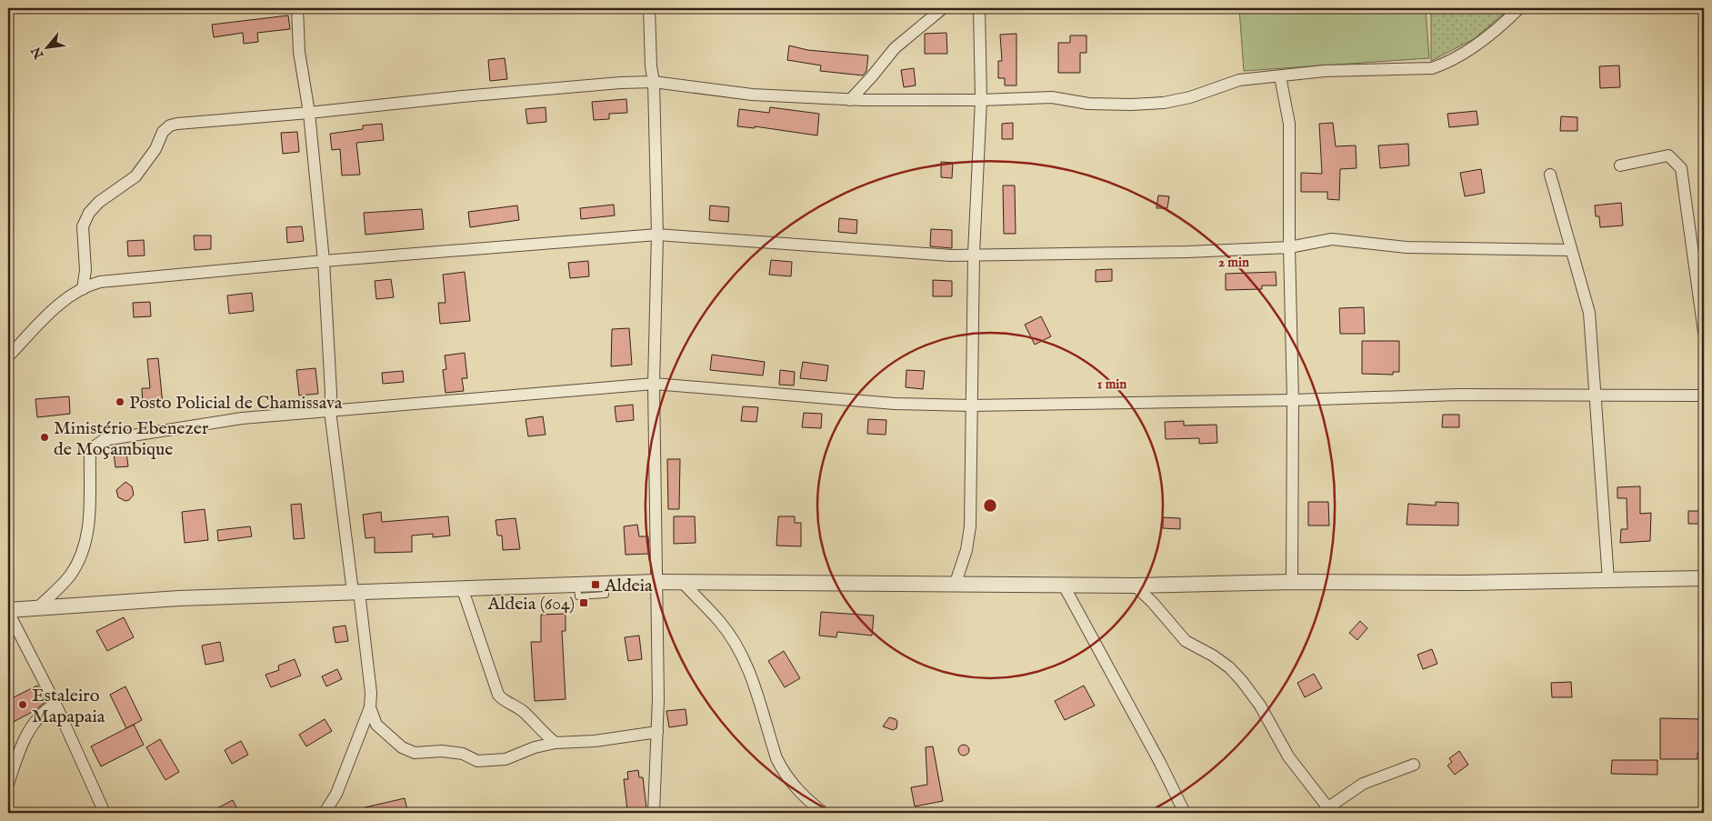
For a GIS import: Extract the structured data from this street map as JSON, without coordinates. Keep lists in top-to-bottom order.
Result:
{
  "places": {
    "other": ["Posto Policial de Chamissava", "Ministério Ebenezer de Moçambique", "Estaleiro Mapapaia"],
    "transit": ["Aldeia", "Aldeia (604)"]
  },
  "north": "bottom left",
  "rings": ["2 min", "1 min"]
}
